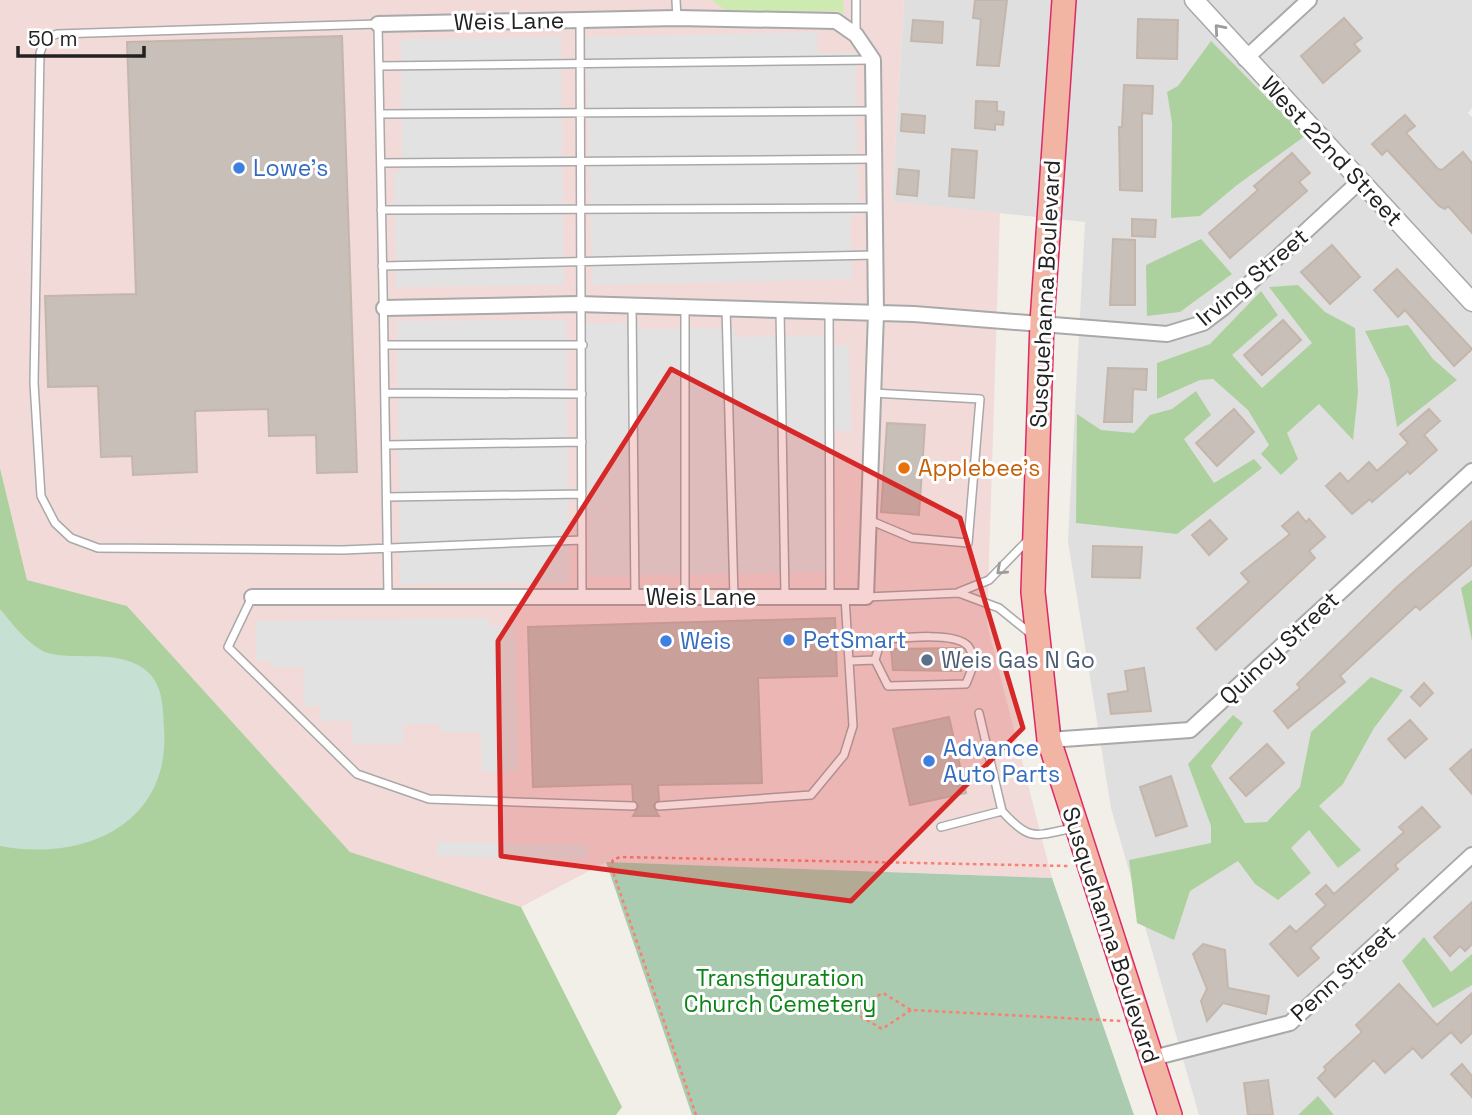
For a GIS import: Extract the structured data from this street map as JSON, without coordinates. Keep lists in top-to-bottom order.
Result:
{
  "streets": {
    "highway": ["Susquehanna Boulevard"],
    "street": [
      "Weis Lane",
      "West 22nd Street",
      "Irving Street",
      "Quincy Street",
      "Penn Street"
    ]
  },
  "crossings": [
    ["West 22nd Street", "Irving Street"],
    ["Irving Street", "Susquehanna Boulevard"],
    ["Susquehanna Boulevard", "Quincy Street"],
    ["Susquehanna Boulevard", "Penn Street"]
  ],
  "parks": ["Transfiguration Church Cemetery"],
  "places": [
    "Lowe's",
    "Applebee's",
    "PetSmart",
    "Weis",
    "Weis Gas N Go",
    "Advance Auto Parts"
  ],
  "scale_bar": "50 m"
}
